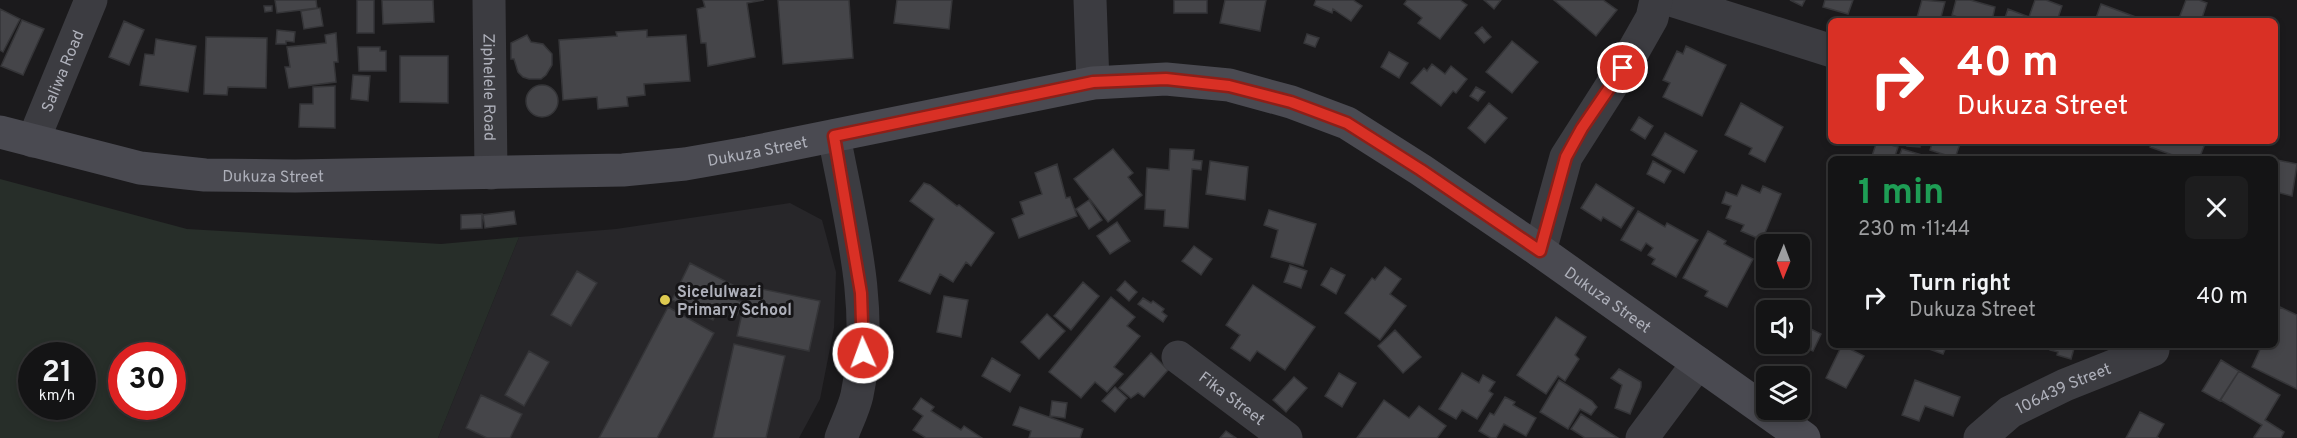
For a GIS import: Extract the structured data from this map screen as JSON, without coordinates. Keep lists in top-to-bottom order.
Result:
{
  "streets": {
    "main road": ["Dukuza Street"],
    "street": [
      "Saliwa Road",
      "Ziphelele Road",
      "106439 Street",
      "Fika Street"
    ]
  },
  "crossings": [
    ["Saliwa Road", "Dukuza Street"],
    ["Ziphelele Road", "Dukuza Street"]
  ],
  "places": ["Sicelulwazi Primary School"],
  "north": "bottom",
  "page": {
    "turn": ["40 m", "Dukuza Street"],
    "heading": ["1 min", "230 m · 11:44"],
    "list": [
      {
        "name": "Turn right",
        "note": "Dukuza Street",
        "value": "40 m"
      }
    ],
    "speed": "21 km/h",
    "limit": "30"
  }
}
